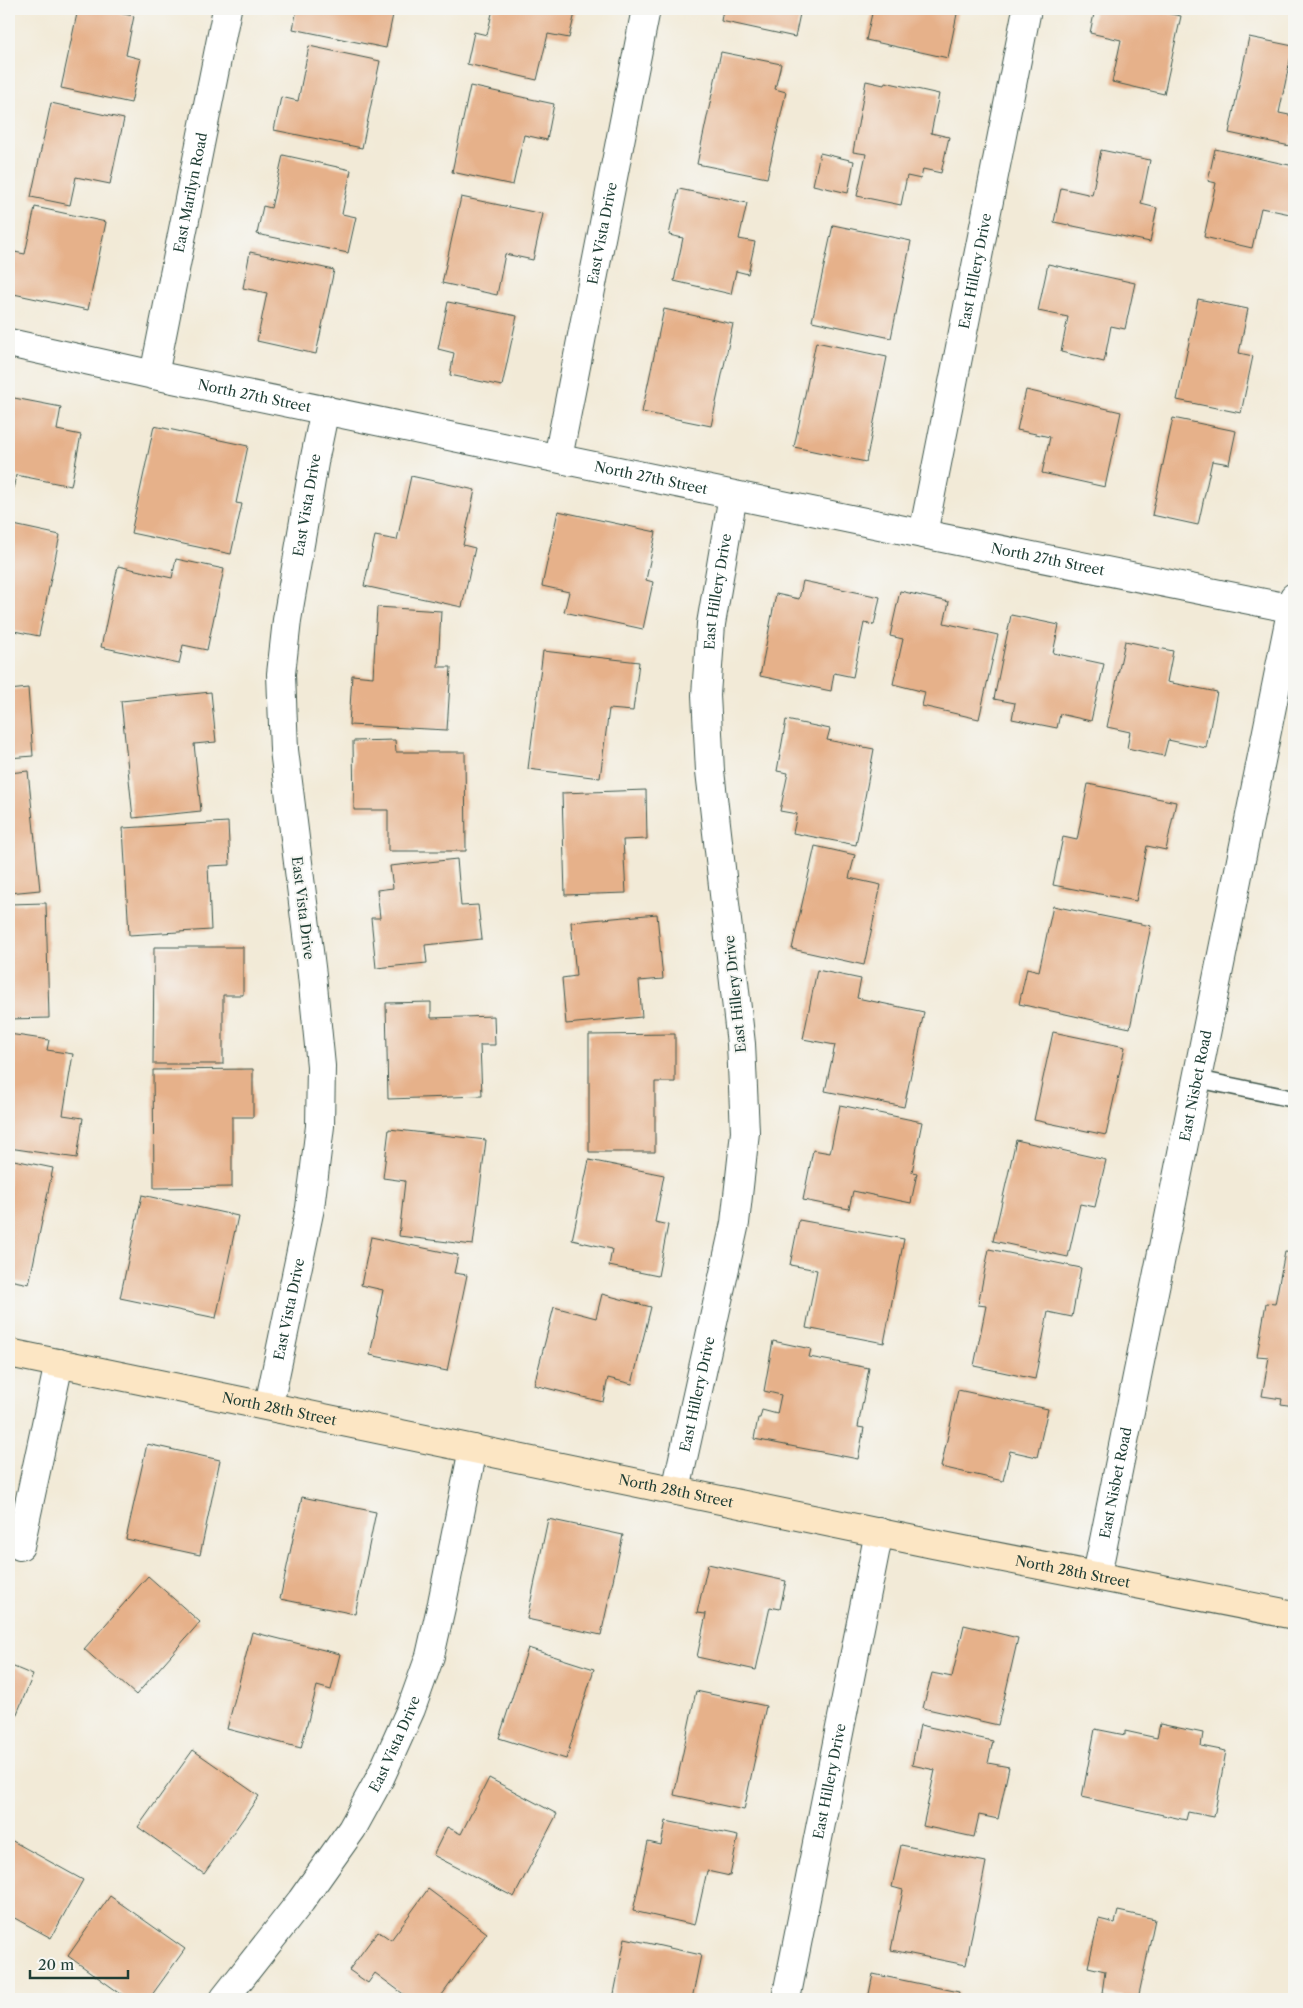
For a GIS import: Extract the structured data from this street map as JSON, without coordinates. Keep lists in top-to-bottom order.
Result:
{
  "streets": {
    "street": [
      "East Marilyn Road",
      "East Vista Drive",
      "East Hillery Drive",
      "North 27th Street",
      "East Nisbet Road",
      "North 28th Street"
    ]
  },
  "crossings": [
    ["East Marilyn Road", "North 27th Street"],
    ["East Vista Drive", "North 27th Street"],
    ["East Vista Drive", "North 28th Street"],
    ["East Hillery Drive", "North 27th Street"],
    ["East Hillery Drive", "North 28th Street"],
    ["North 27th Street", "East Nisbet Road"],
    ["East Nisbet Road", "North 28th Street"]
  ],
  "scale_bar": "20 m"
}
